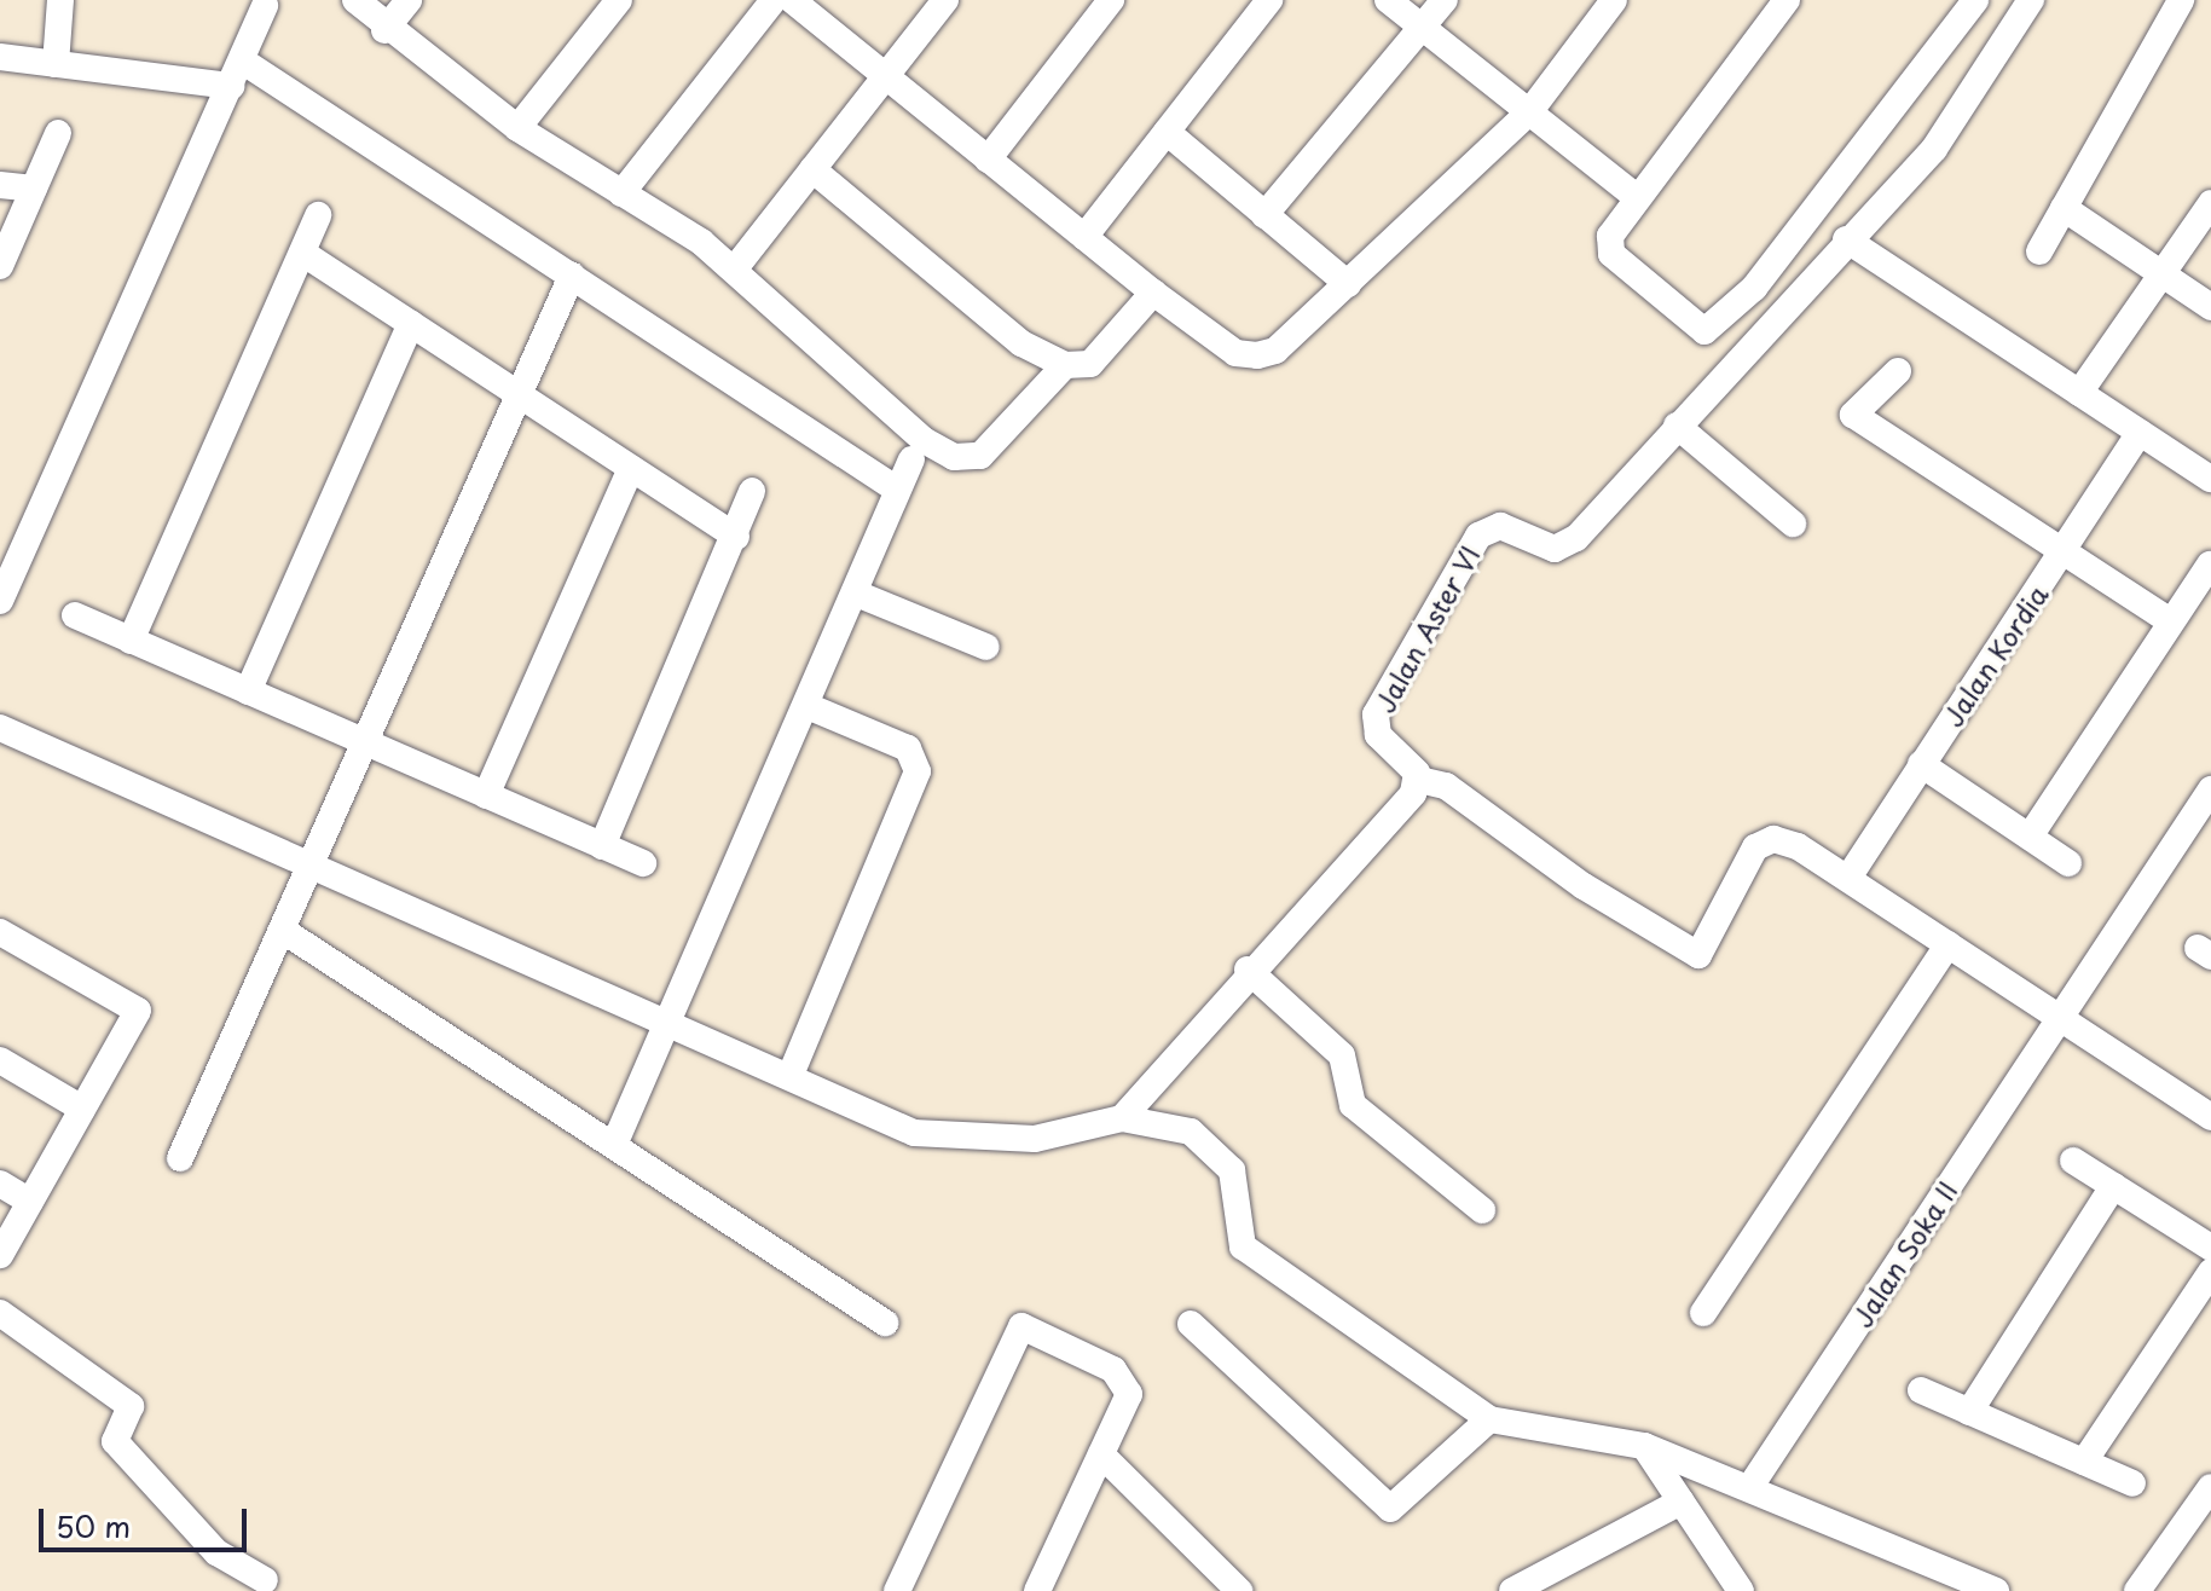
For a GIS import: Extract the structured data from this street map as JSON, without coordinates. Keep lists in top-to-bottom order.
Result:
{
  "streets": {
    "street": ["Jalan Aster VI", "Jalan Kordia", "Jalan Soka II"]
  },
  "scale_bar": "50 m"
}
